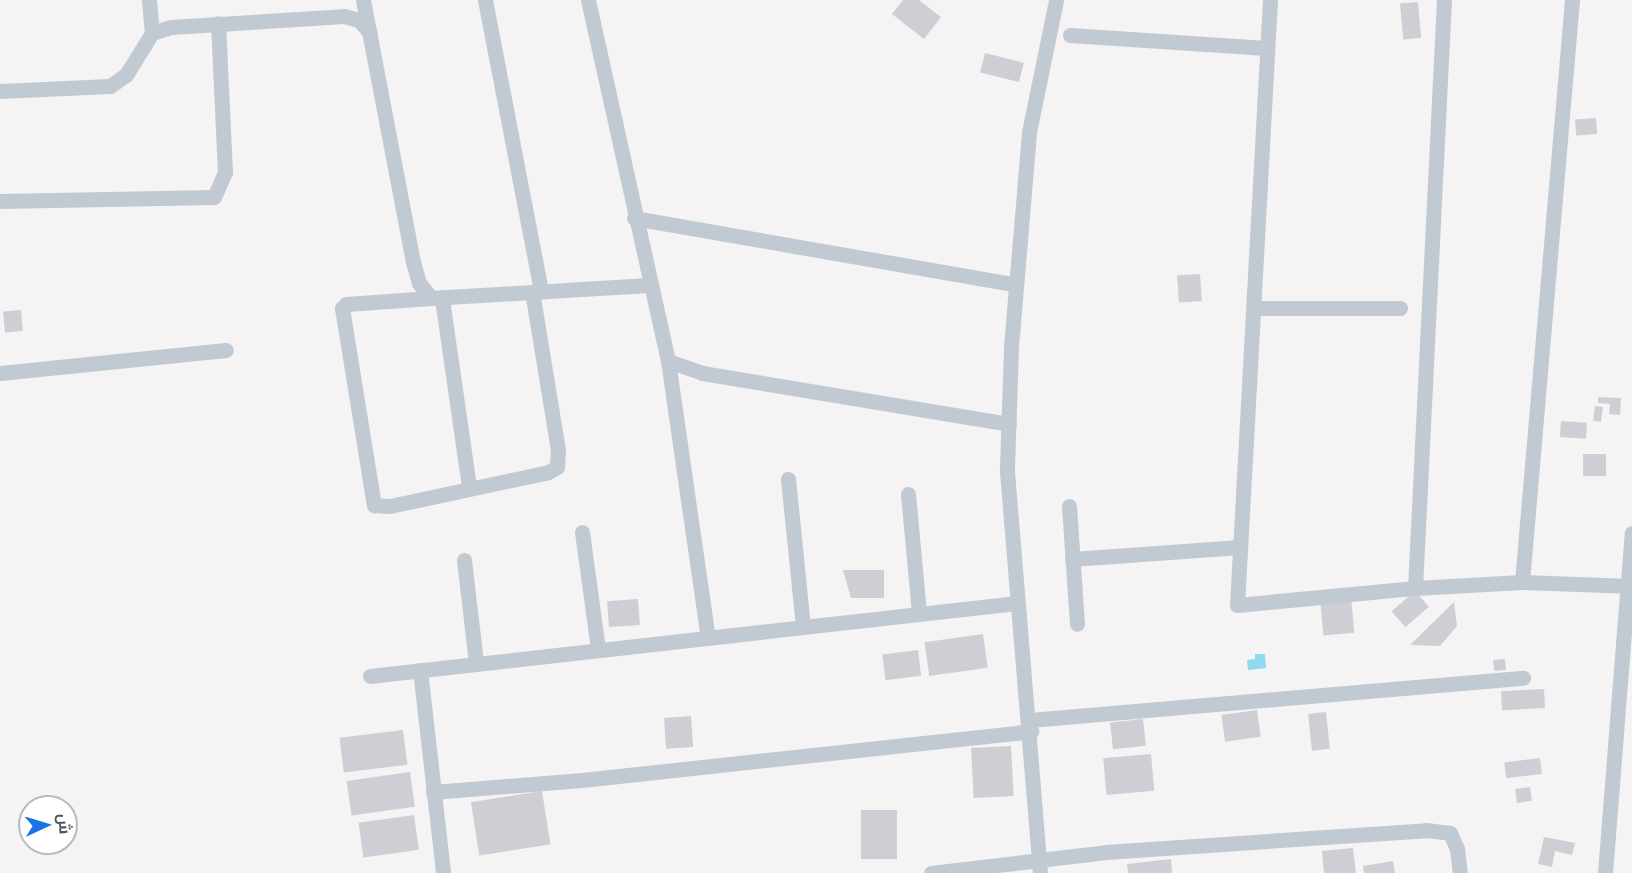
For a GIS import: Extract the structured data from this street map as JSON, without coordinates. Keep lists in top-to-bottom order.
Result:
{
  "north": "right"
}
